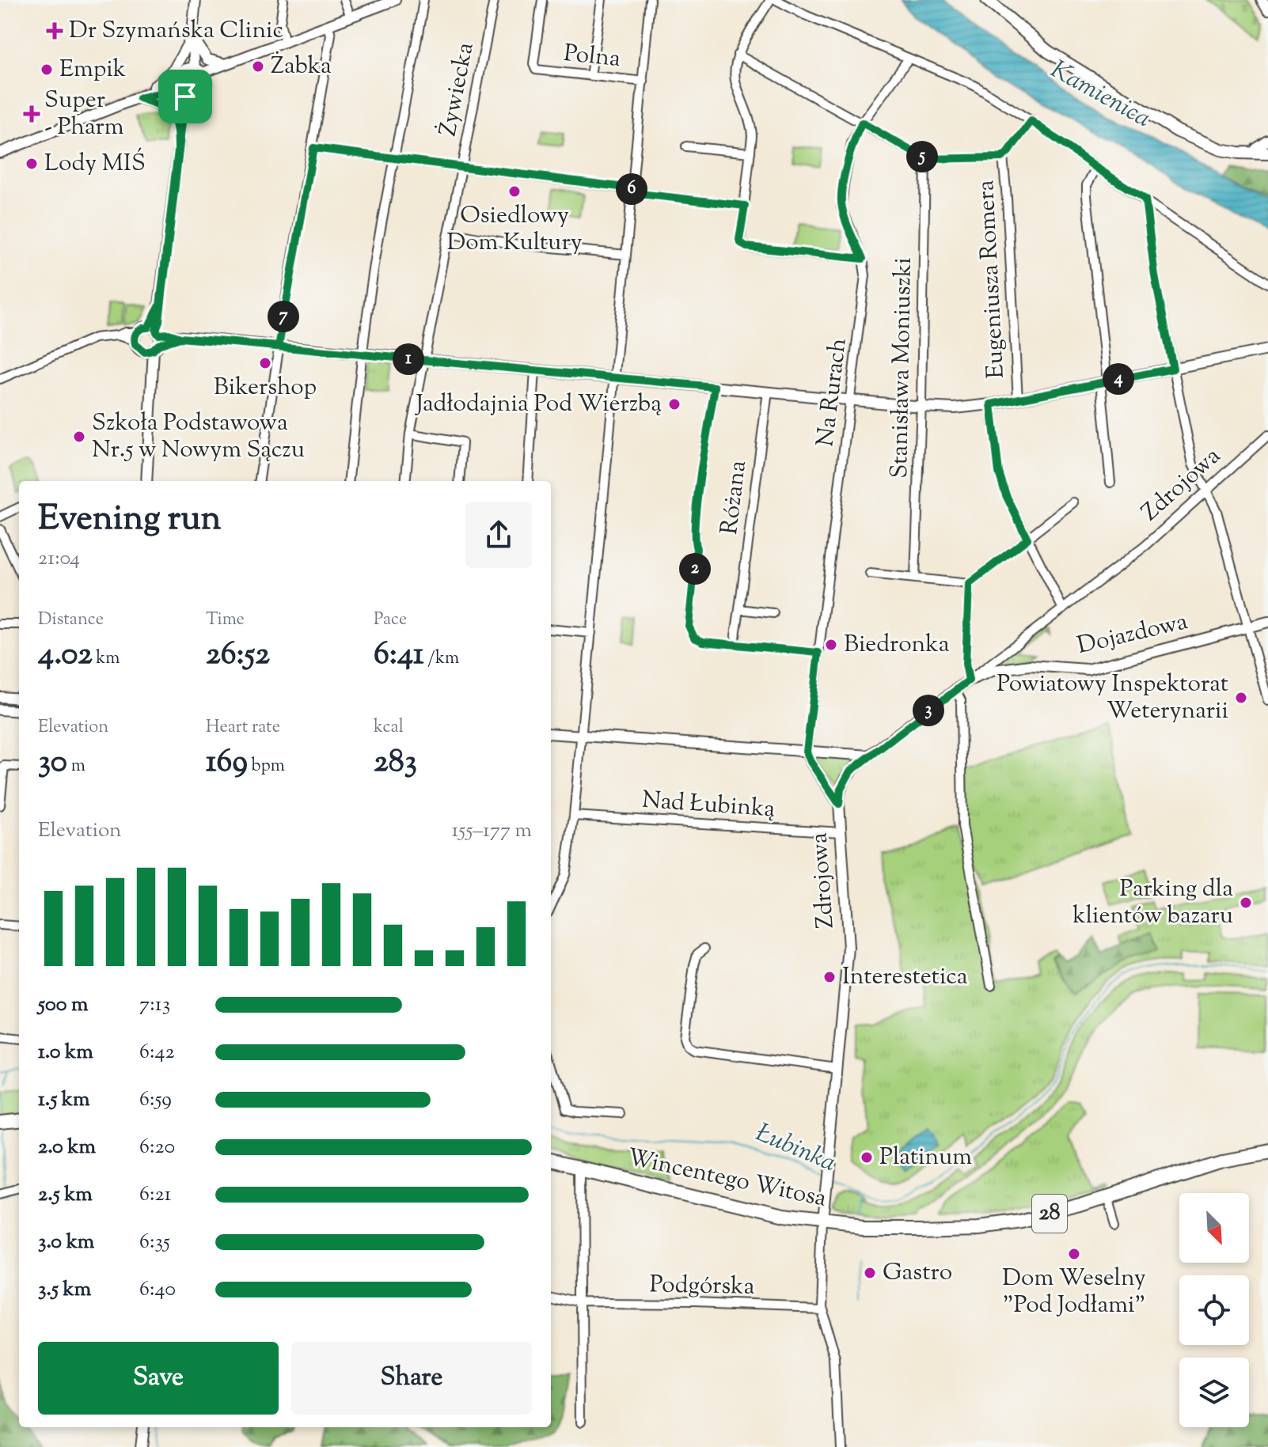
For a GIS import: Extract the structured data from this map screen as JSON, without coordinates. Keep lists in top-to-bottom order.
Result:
{
  "streets": {
    "main road": ["Wincentego Witosa", "28"],
    "street": [
      "Polna",
      "Żywiecka",
      "Eugeniusza Romera",
      "Stanisława Moniuszki",
      "Na Rurach",
      "Zdrojowa",
      "Różana",
      "Dojazdowa",
      "Nad Łubinką",
      "Podgórska"
    ]
  },
  "crossings": [
    ["Zdrojowa", "Dojazdowa"],
    ["Zdrojowa", "Nad Łubinką"],
    ["Zdrojowa", "Wincentego Witosa"],
    ["Zdrojowa", "Podgórska"]
  ],
  "water": ["Kamienica", "Łubinka"],
  "places": {
    "health": ["Dr Szymańska Clinic", "Super - Pharm"],
    "other": [
      "Żabka",
      "Empik",
      "Lody MIŚ",
      "Osiedlowy Dom Kultury",
      "Bikershop",
      "Jadłodajnia Pod Wierzbą",
      "Szkoła Podstawowa Nr.5 w Nowym Sączu",
      "Biedronka",
      "Powiatowy Inspektorat Weterynarii",
      "Parking dla klientów bazaru",
      "Interestetica",
      "Platinum",
      "Dom Weselny \"Pod Jodłami\"",
      "Gastro"
    ]
  },
  "north": "bottom right",
  "page": {
    "pins": [
      "5",
      "6",
      "7",
      "1",
      "4",
      "2",
      "3"
    ],
    "heading": ["Evening run", "21:04"],
    "stats": [
      ["Distance", "4.02 km"],
      ["Time", "26:52"],
      ["Pace", "6:41 /km"],
      ["Elevation", "30 m"],
      ["Heart rate", "169 bpm"],
      ["kcal", "283"]
    ],
    "chart": ["Elevation", "155–177 m"],
    "list": [
      {
        "name": "500 m",
        "note": "7:13"
      },
      {
        "name": "1.0 km",
        "note": "6:42"
      },
      {
        "name": "1.5 km",
        "note": "6:59"
      },
      {
        "name": "2.0 km",
        "note": "6:20"
      },
      {
        "name": "2.5 km",
        "note": "6:21"
      },
      {
        "name": "3.0 km",
        "note": "6:35"
      },
      {
        "name": "3.5 km",
        "note": "6:40"
      }
    ],
    "buttons": ["Save", "Share"]
  }
}
